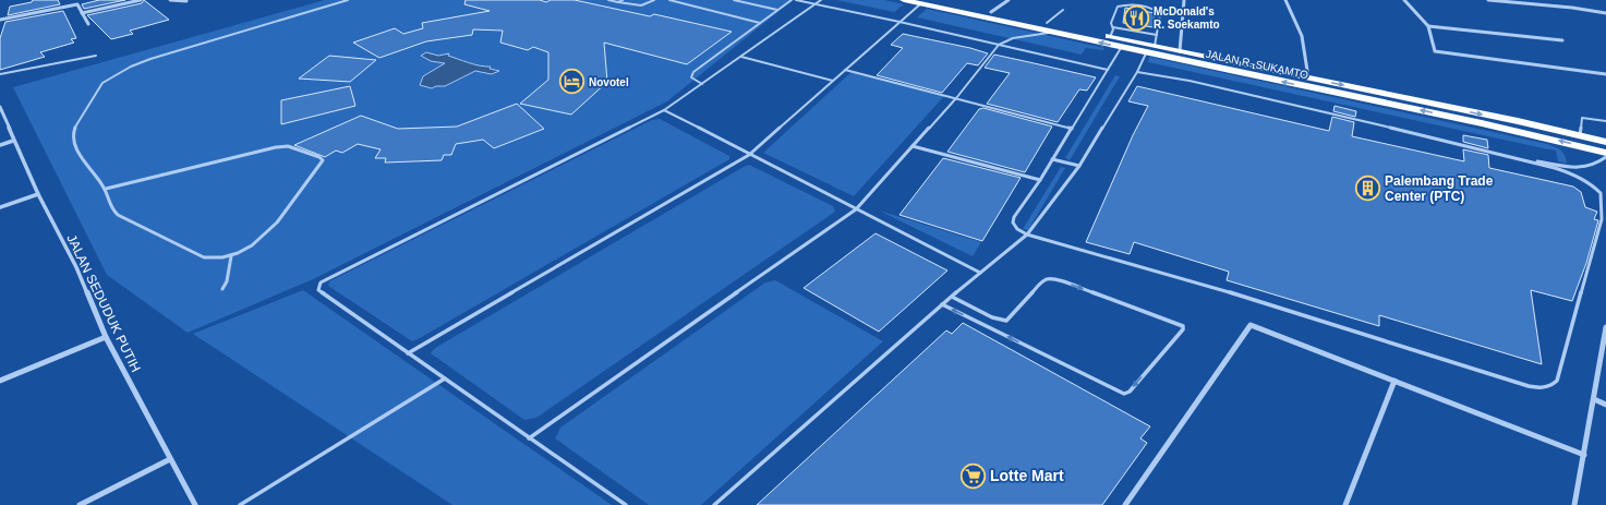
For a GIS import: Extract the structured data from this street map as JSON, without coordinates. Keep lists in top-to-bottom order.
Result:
{
  "streets": {
    "highway": ["JALAN R. SUKAMTO"],
    "street": ["JALAN SEDUDUK PUTIH"]
  },
  "places": {
    "restaurant": ["McDonald's R. Soekamto"],
    "hotel": ["Novotel"],
    "building": ["Palembang Trade Center (PTC)"],
    "supermarket": ["Lotte Mart"]
  }
}
